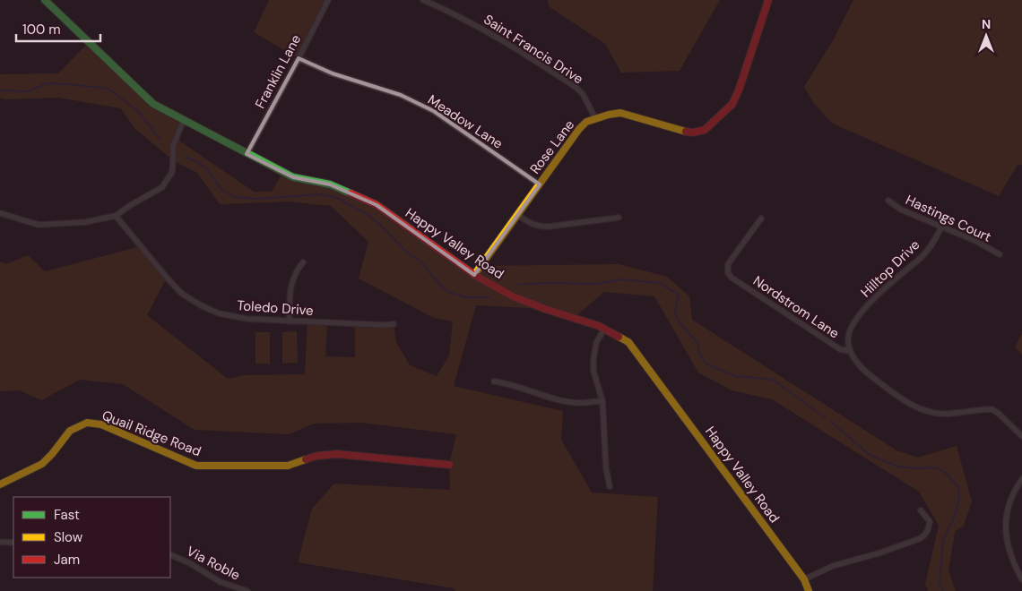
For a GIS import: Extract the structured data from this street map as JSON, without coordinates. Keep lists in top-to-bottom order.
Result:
{
  "streets": {
    "street": [
      "Saint Francis Drive",
      "Franklin Lane",
      "Meadow Lane",
      "Rose Lane",
      "Hastings Court",
      "Happy Valley Road",
      "Hilltop Drive",
      "Nordstrom Lane",
      "Toledo Drive",
      "Quail Ridge Road",
      "Via Roble"
    ]
  },
  "crossings": [
    ["Saint Francis Drive", "Rose Lane"],
    ["Franklin Lane", "Meadow Lane"],
    ["Franklin Lane", "Happy Valley Road"],
    ["Meadow Lane", "Rose Lane"],
    ["Rose Lane", "Happy Valley Road"],
    ["Hastings Court", "Hilltop Drive"],
    ["Hilltop Drive", "Nordstrom Lane"]
  ],
  "legend": ["Fast", "Slow", "Jam"],
  "scale_bar": "100 m",
  "north": "top"
}
